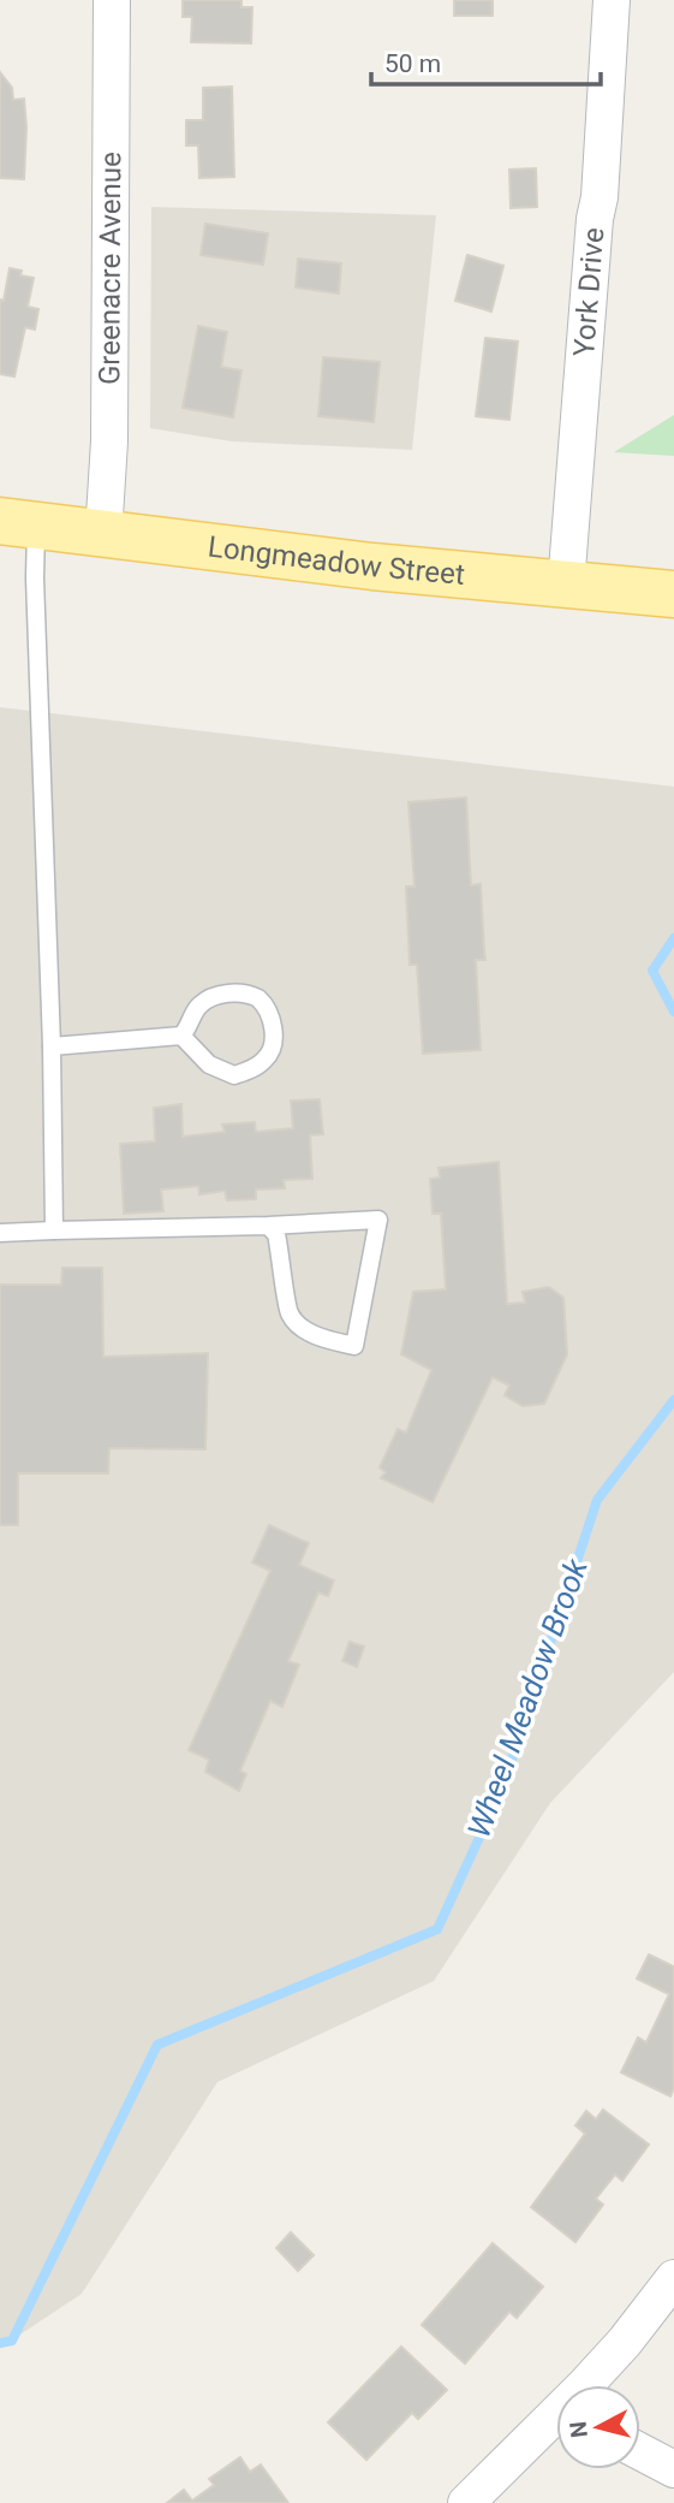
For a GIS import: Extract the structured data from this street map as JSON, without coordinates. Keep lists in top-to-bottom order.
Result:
{
  "streets": {
    "main road": ["Longmeadow Street"],
    "street": ["Greenacre Avenue", "York Drive"]
  },
  "crossings": [
    ["Greenacre Avenue", "Longmeadow Street"],
    ["York Drive", "Longmeadow Street"]
  ],
  "water": ["Wheel Meadow Brook"],
  "scale_bar": "50 m",
  "north": "left"
}
